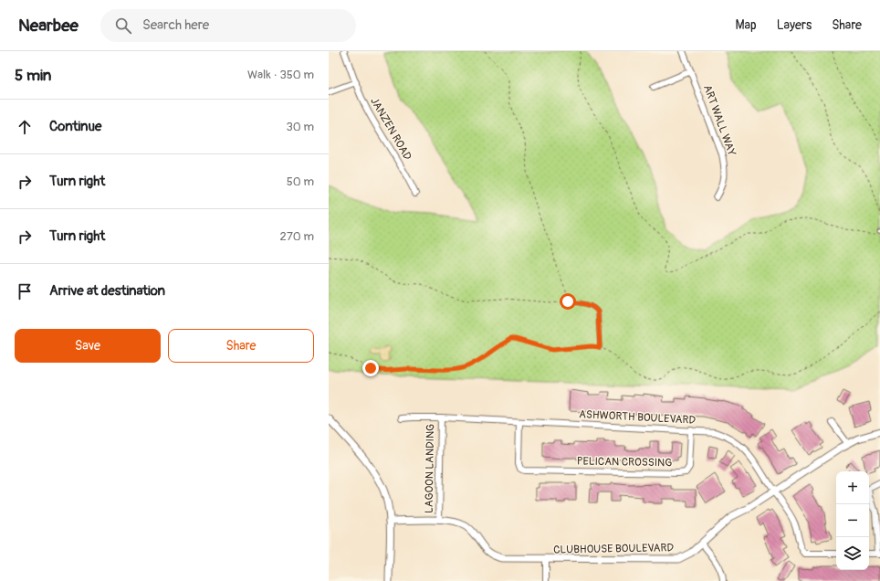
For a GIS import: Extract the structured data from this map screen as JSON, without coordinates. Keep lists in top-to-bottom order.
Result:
{
  "streets": {
    "street": [
      "ART WALL WAY",
      "JANZEN ROAD",
      "ASHWORTH BOULEVARD",
      "PELICAN CROSSING",
      "LAGOON LANDING",
      "CLUBHOUSE BOULEVARD"
    ]
  },
  "crossings": [
    ["ASHWORTH BOULEVARD", "PELICAN CROSSING"],
    ["ASHWORTH BOULEVARD", "LAGOON LANDING"],
    ["ASHWORTH BOULEVARD", "CLUBHOUSE BOULEVARD"],
    ["LAGOON LANDING", "CLUBHOUSE BOULEVARD"]
  ],
  "page": {
    "header": "Nearbee",
    "search": "Search here",
    "nav": ["Map", "Layers", "Share"],
    "heading": ["5 min", "Walk · 350 m"],
    "list": [
      ["Continue", "30 m"],
      ["Turn right", "50 m"],
      ["Turn right", "270 m"],
      "Arrive at destination"
    ],
    "buttons": ["Save", "Share"],
    "map_buttons": ["+", "−"]
  }
}
